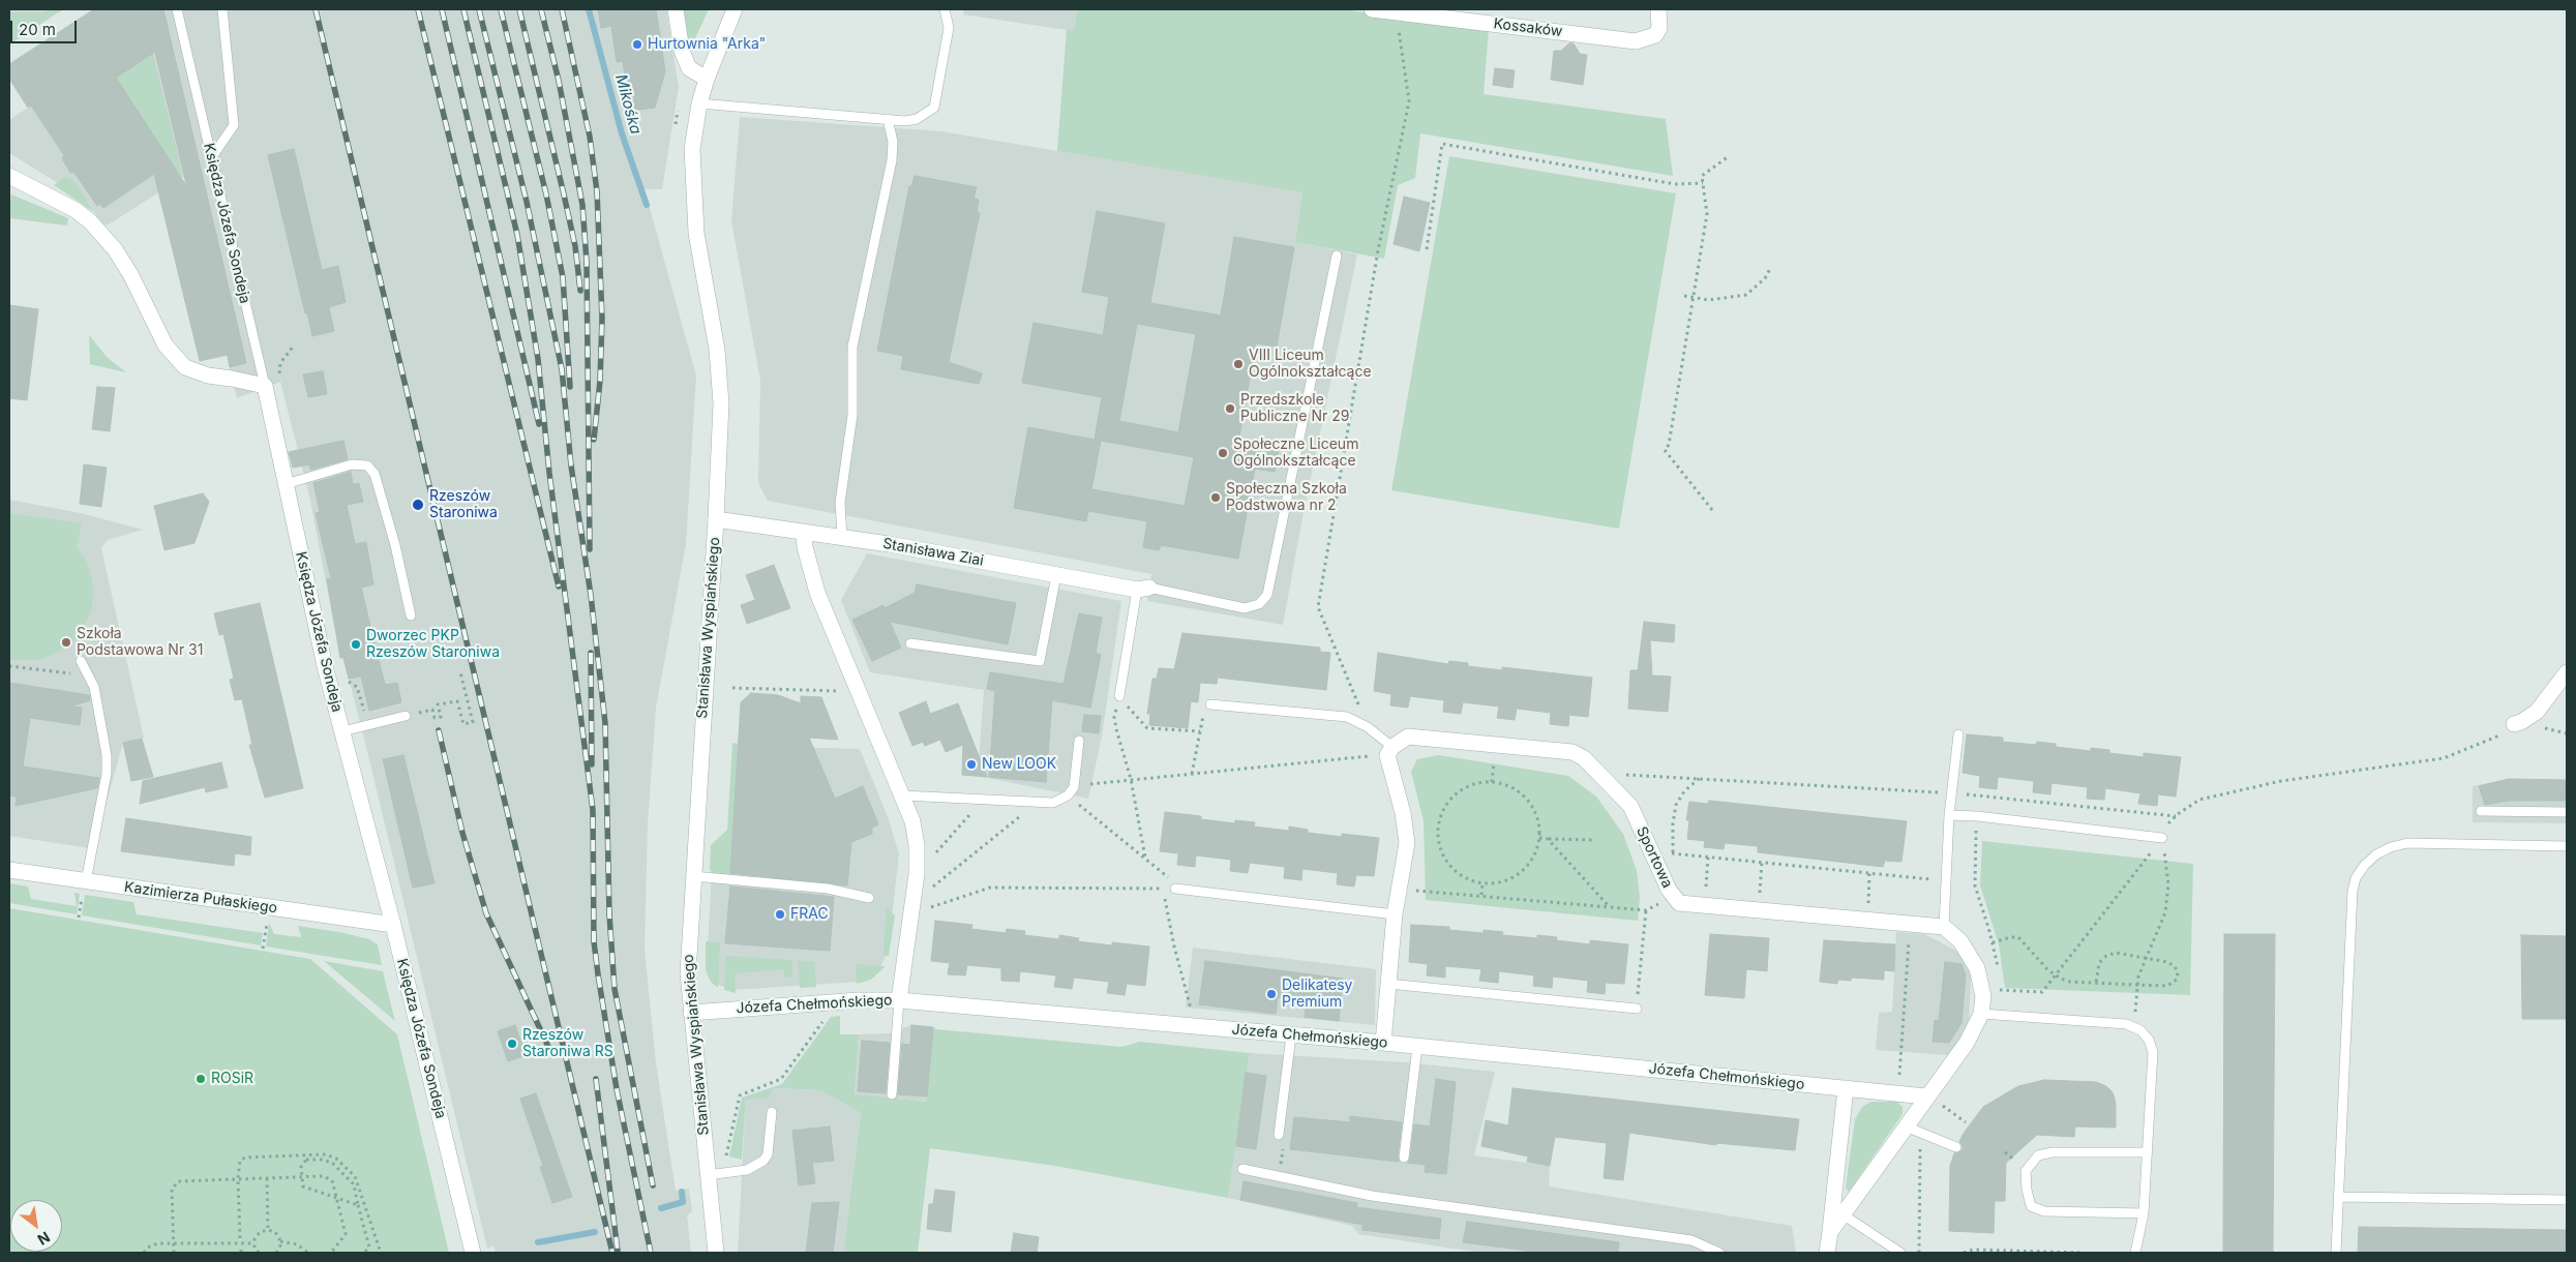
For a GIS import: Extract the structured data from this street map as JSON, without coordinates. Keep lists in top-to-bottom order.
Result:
{
  "streets": {
    "street": [
      "Kossaków",
      "Księdza Józefa Sondeja",
      "Stanisława Ziai",
      "Stanisława Wyspiańskiego",
      "Sportowa",
      "Kazimierza Pułaskiego",
      "Józefa Chełmońskiego"
    ]
  },
  "crossings": [
    ["Księdza Józefa Sondeja", "Kazimierza Pułaskiego"],
    ["Stanisława Ziai", "Stanisława Wyspiańskiego"],
    ["Stanisława Wyspiańskiego", "Józefa Chełmońskiego"]
  ],
  "water": ["Mikośka"],
  "places": [
    "Hurtownia \"Arka\"",
    "VIII Liceum Ogólnokształcące",
    "Przedszkole Publiczne Nr 29",
    "Społeczne Liceum Ogólnokształcące",
    "Społeczna Szkoła Podstwowa nr 2",
    "Rzeszów Staroniwa",
    "Szkoła Podstawowa Nr 31",
    "Dworzec PKP Rzeszów Staroniwa",
    "New LOOK",
    "FRAC",
    "Delikatesy Premium",
    "Rzeszów Staroniwa RS",
    "ROSiR"
  ],
  "scale_bar": "20 m",
  "north": "bottom right"
}
